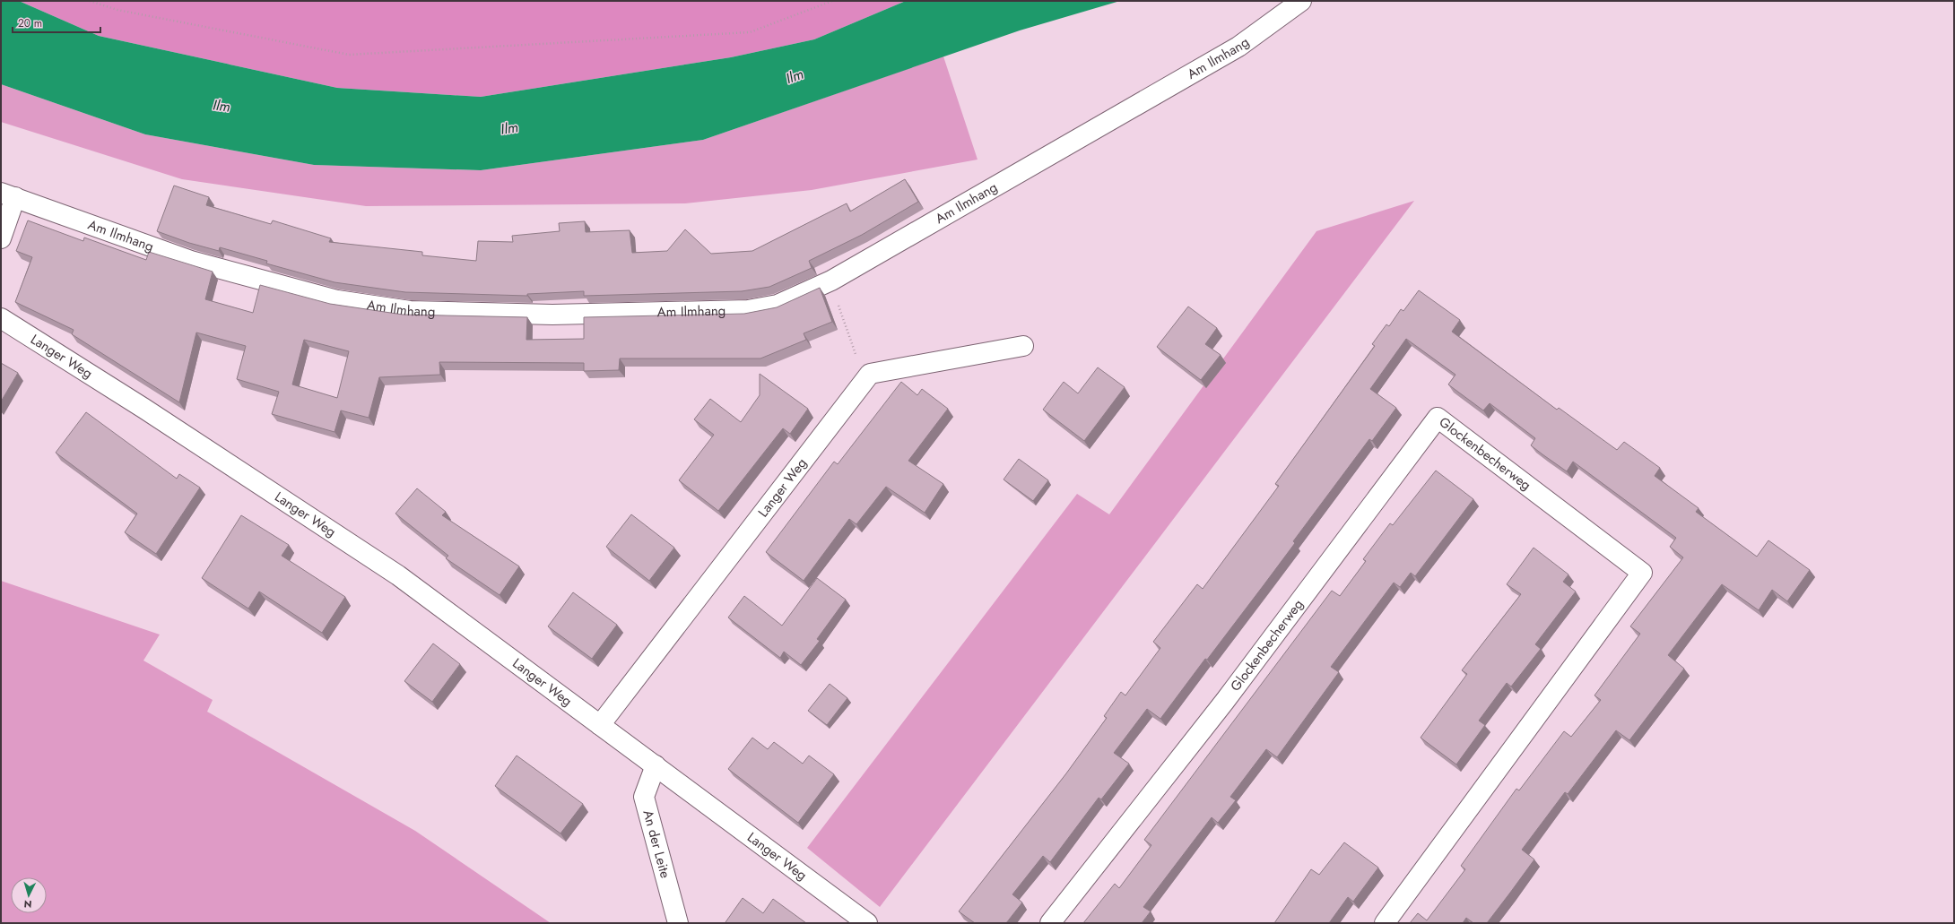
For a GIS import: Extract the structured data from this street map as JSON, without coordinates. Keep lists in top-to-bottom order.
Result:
{
  "streets": {
    "street": [
      "Am Ilmhang",
      "Langer Weg",
      "Glockenbecherweg",
      "An der Leite"
    ]
  },
  "crossings": [
    ["Langer Weg", "An der Leite"]
  ],
  "water": ["Ilm"],
  "scale_bar": "20 m",
  "north": "bottom"
}
